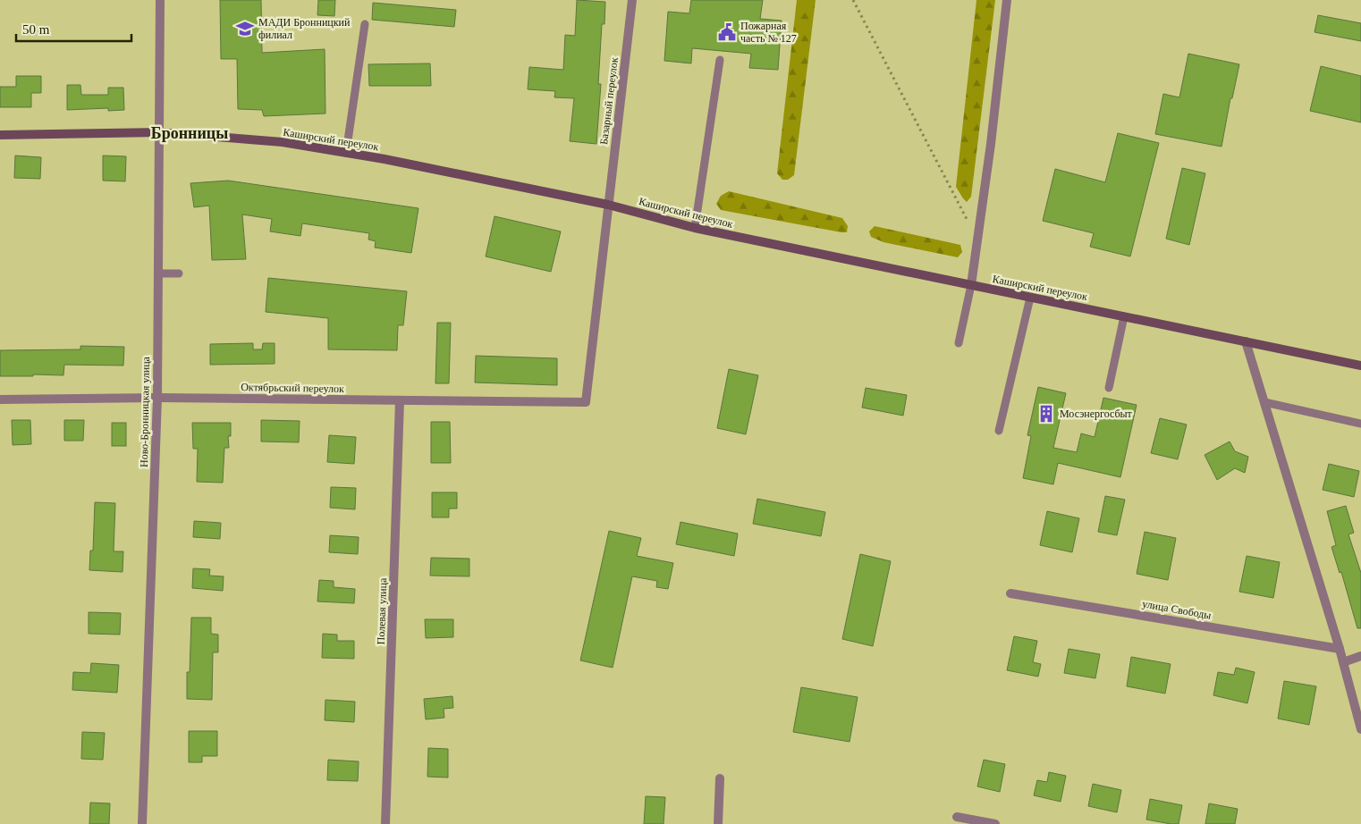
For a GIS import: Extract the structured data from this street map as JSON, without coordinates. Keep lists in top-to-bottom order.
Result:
{
  "streets": {
    "main road": ["Каширский переулок"],
    "street": [
      "Базарный переулок",
      "Октябрьский переулок",
      "Ново-Бронницкая улица",
      "улица Свободы",
      "Полевая улица"
    ]
  },
  "crossings": [
    ["Базарный переулок", "Каширский переулок"],
    ["Базарный переулок", "Октябрьский переулок"],
    ["Каширский переулок", "Ново-Бронницкая улица"],
    ["Октябрьский переулок", "Ново-Бронницкая улица"],
    ["Октябрьский переулок", "Полевая улица"]
  ],
  "districts": ["Бронницы"],
  "places": {
    "school or university": ["МАДИ Бронницкий филиал"],
    "public building": ["Пожарная часть № 127"],
    "building": ["Мосэнергосбыт"]
  },
  "scale_bar": "50 m"
}
